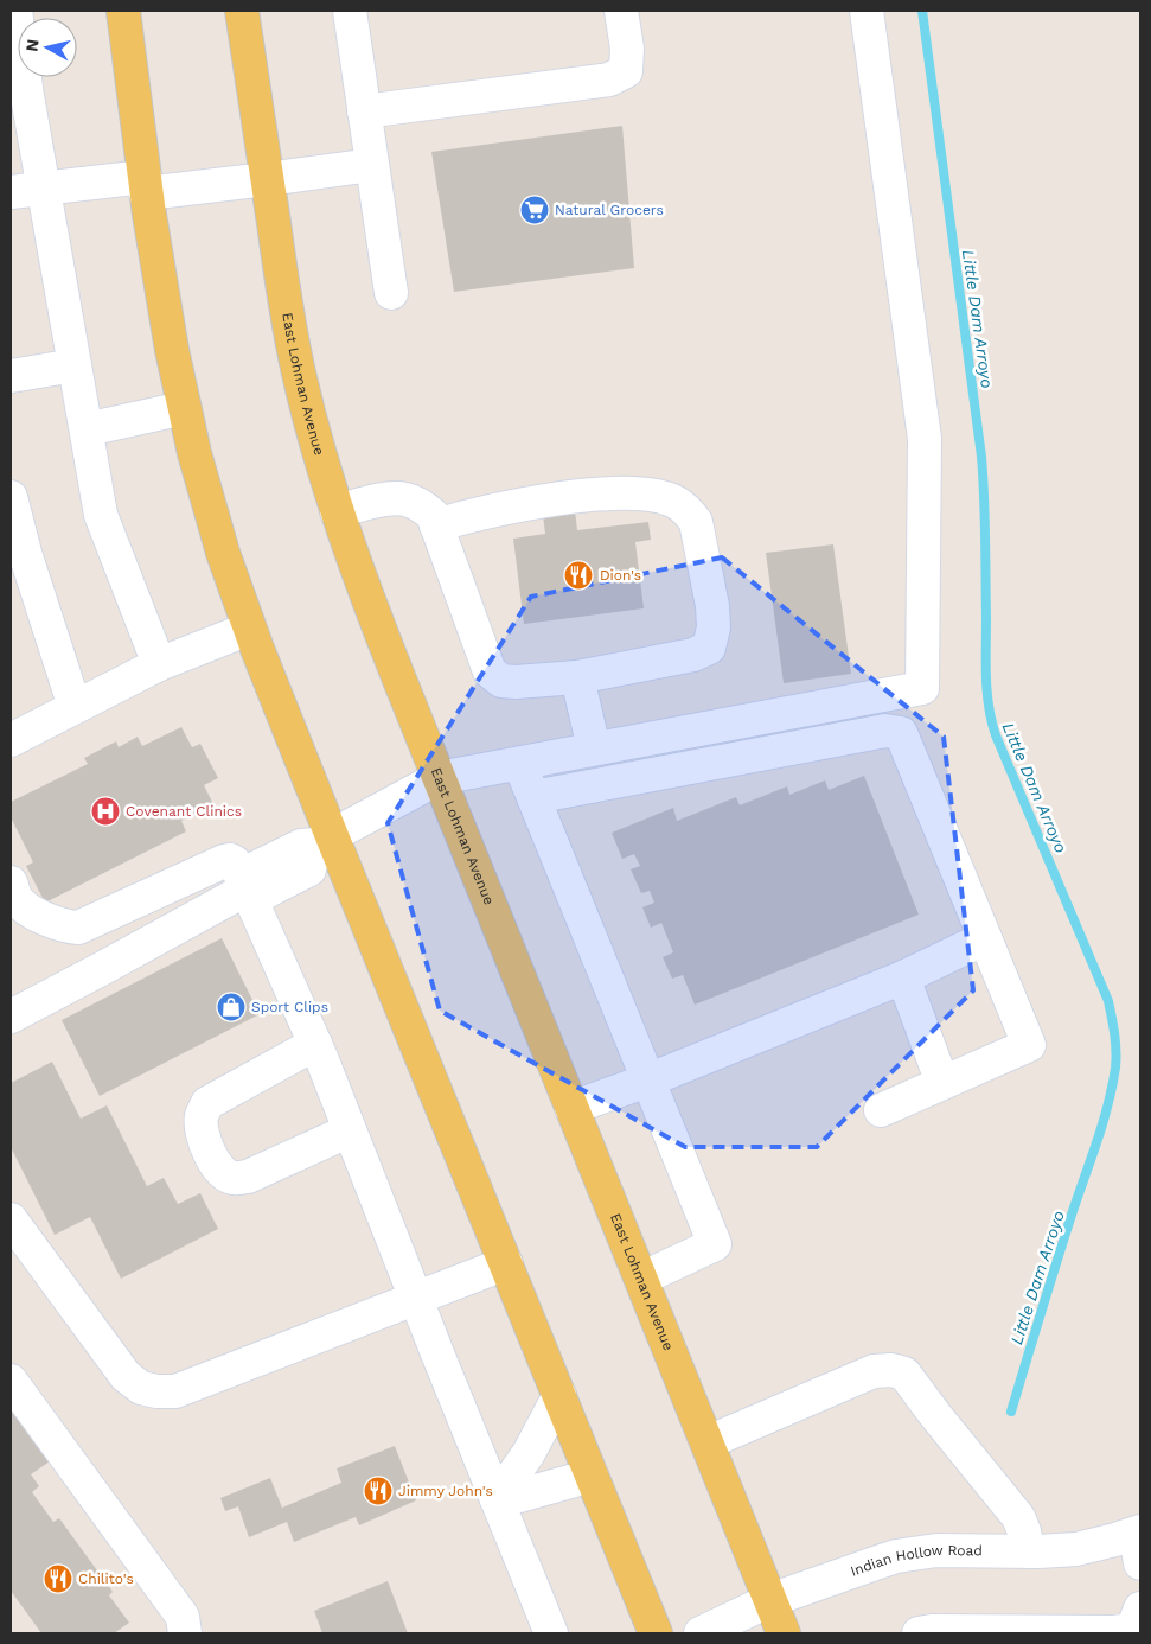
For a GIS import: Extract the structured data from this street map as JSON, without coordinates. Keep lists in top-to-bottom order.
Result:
{
  "streets": {
    "main road": ["East Lohman Avenue"],
    "street": ["Indian Hollow Road"]
  },
  "crossings": [
    ["East Lohman Avenue", "Indian Hollow Road"]
  ],
  "water": ["Little Dam Arroyo"],
  "places": {
    "supermarket": ["Natural Grocers"],
    "restaurant": ["Dion's", "Jimmy John's", "Chilito's"],
    "hospital": ["Covenant Clinics"],
    "shop": ["Sport Clips"]
  },
  "north": "left"
}
